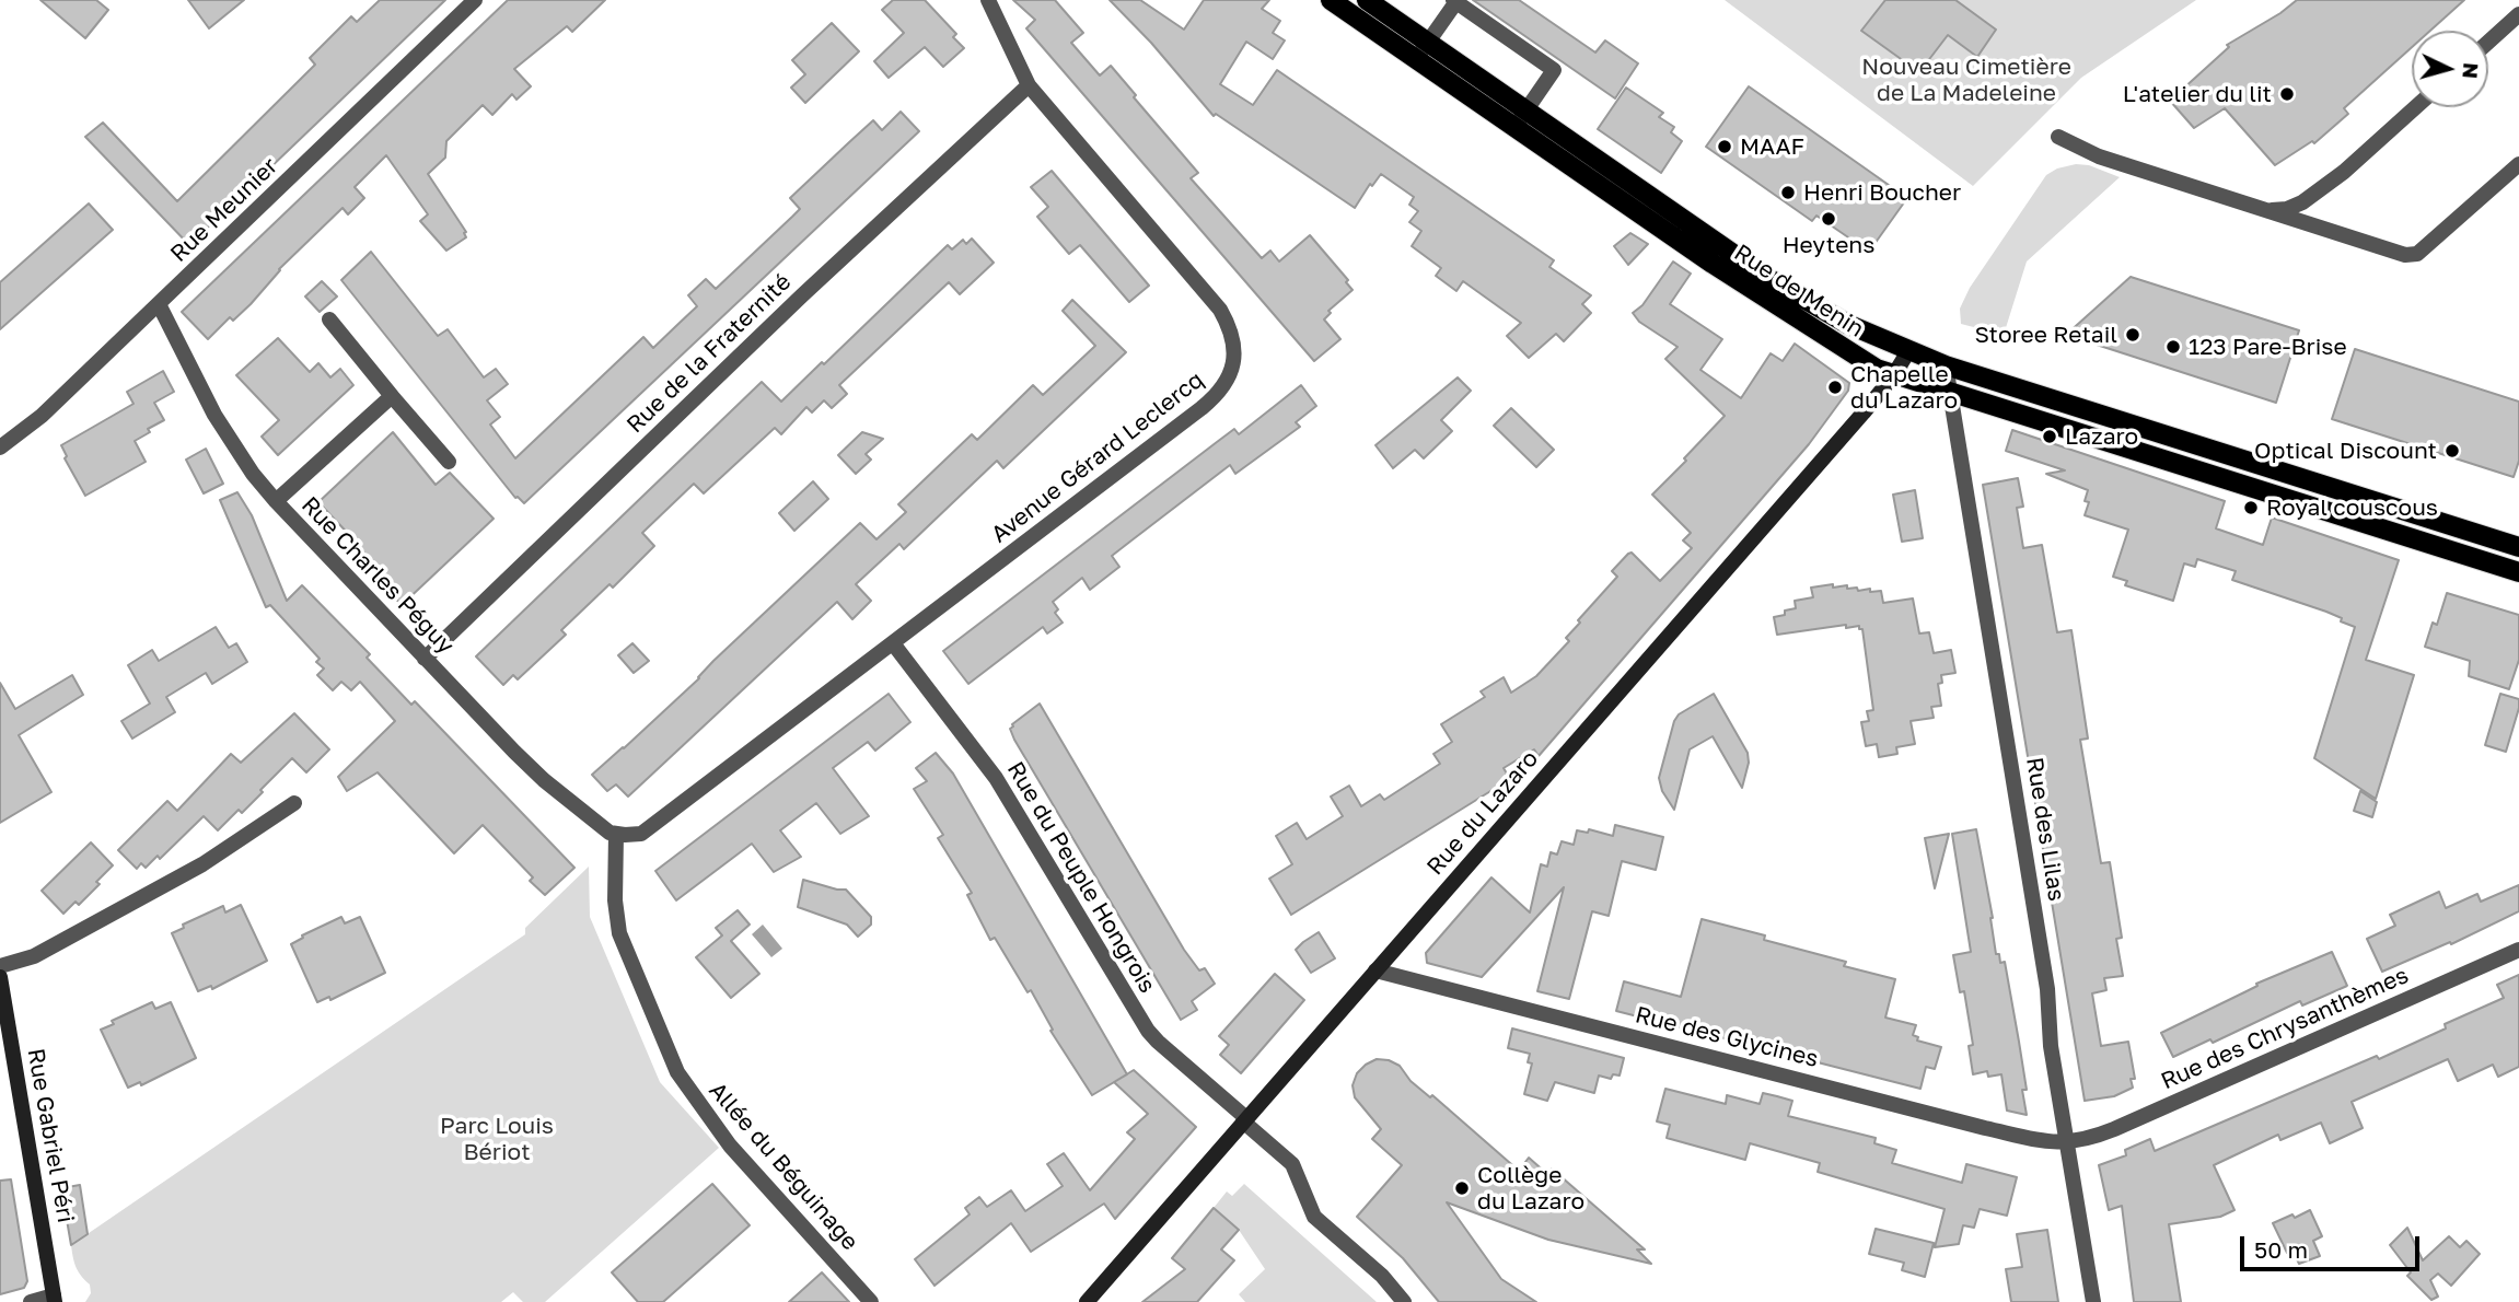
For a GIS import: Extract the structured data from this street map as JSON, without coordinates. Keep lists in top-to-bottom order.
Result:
{
  "streets": {
    "main road": ["Rue de Menin"],
    "street": [
      "Rue Meunier",
      "Rue de la Fraternité",
      "Avenue Gérard Leclercq",
      "Rue Charles Péguy",
      "Rue du Lazaro",
      "Rue des Lilas",
      "Rue du Peuple Hongrois",
      "Rue des Chrysanthèmes",
      "Rue des Glycines",
      "Rue Gabriel Péri",
      "Allée du Béguinage"
    ]
  },
  "crossings": [
    ["Rue Meunier", "Rue Charles Péguy"],
    ["Rue de Menin", "Rue du Lazaro"],
    ["Rue de Menin", "Rue des Lilas"],
    ["Rue de la Fraternité", "Avenue Gérard Leclercq"],
    ["Rue de la Fraternité", "Rue Charles Péguy"],
    ["Avenue Gérard Leclercq", "Rue Charles Péguy"],
    ["Avenue Gérard Leclercq", "Rue du Peuple Hongrois"],
    ["Avenue Gérard Leclercq", "Allée du Béguinage"],
    ["Rue Charles Péguy", "Allée du Béguinage"],
    ["Rue du Lazaro", "Rue du Peuple Hongrois"],
    ["Rue du Lazaro", "Rue des Glycines"],
    ["Rue des Lilas", "Rue des Chrysanthèmes"],
    ["Rue des Lilas", "Rue des Glycines"],
    ["Rue des Chrysanthèmes", "Rue des Glycines"]
  ],
  "parks": ["Nouveau Cimetière de La Madeleine", "Parc Louis Bériot"],
  "places": [
    "L'atelier du lit",
    "MAAF",
    "Henri Boucher",
    "Heytens",
    "Storee Retail",
    "123 Pare-Brise",
    "Chapelle du Lazaro",
    "Lazaro",
    "Optical Discount",
    "Royal couscous",
    "Collège du Lazaro"
  ],
  "scale_bar": "50 m",
  "north": "right"
}
